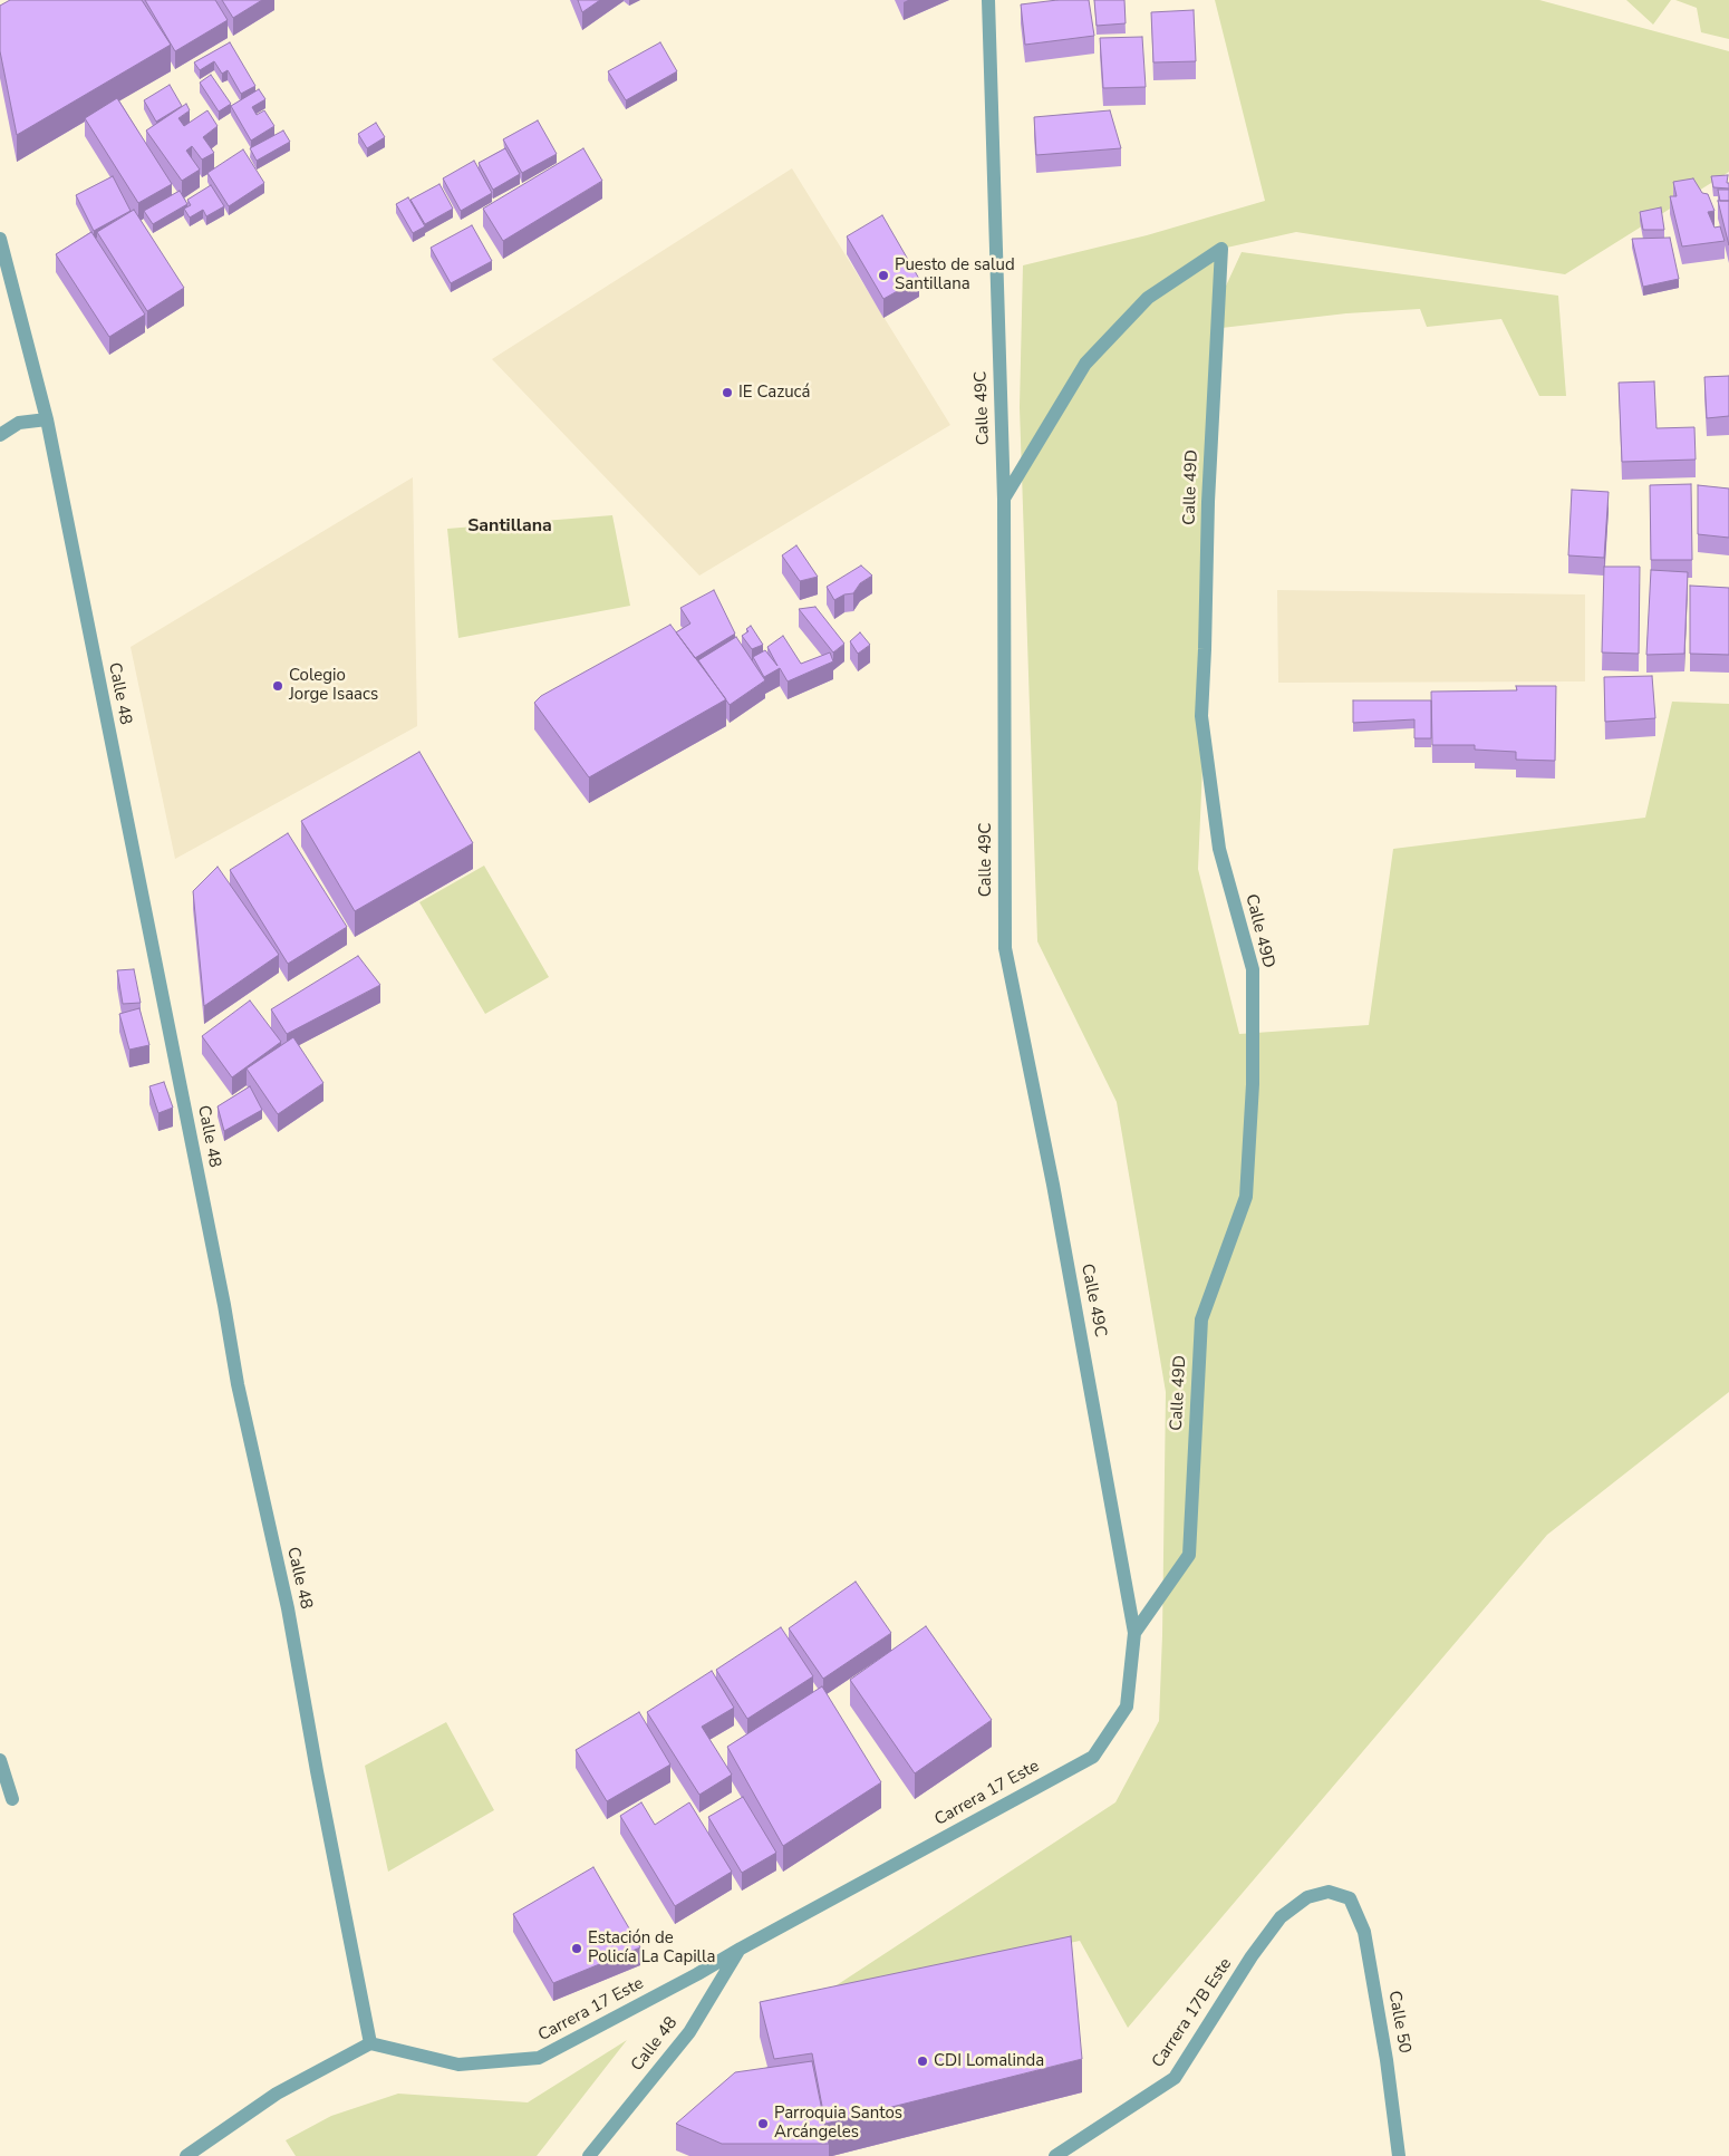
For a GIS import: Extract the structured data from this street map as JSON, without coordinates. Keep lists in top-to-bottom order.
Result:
{
  "streets": {
    "street": [
      "Calle 49C",
      "Calle 49D",
      "Calle 48",
      "Carrera 17 Este",
      "Carrera 17B Este",
      "Calle 50"
    ]
  },
  "crossings": [
    ["Calle 49C", "Calle 49D"],
    ["Calle 49C", "Carrera 17 Este"],
    ["Calle 48", "Carrera 17 Este"],
    ["Carrera 17B Este", "Calle 50"]
  ],
  "districts": ["Santillana"],
  "places": [
    "Puesto de salud Santillana",
    "IE Cazucá",
    "Colegio Jorge Isaacs",
    "Estación de Policía La Capilla",
    "CDI Lomalinda",
    "Parroquia Santos Arcángeles"
  ]
}
